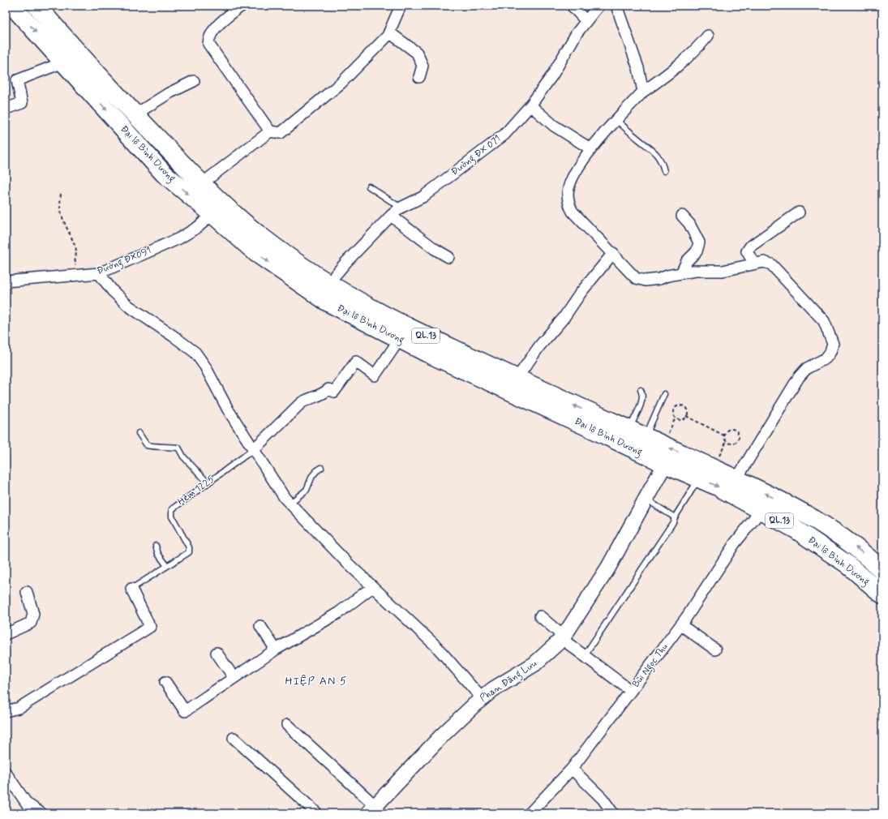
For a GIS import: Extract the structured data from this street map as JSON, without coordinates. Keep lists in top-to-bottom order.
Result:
{
  "streets": {
    "highway": ["Đại lộ Bình Dương", "QL.13"],
    "street": [
      "Đường ĐX 071",
      "Đường ĐX091",
      "Hẻm 1225",
      "Bùi Ngọc Thu",
      "Phan Đăng Lưu"
    ]
  },
  "crossings": [
    ["Đại lộ Bình Dương", "Đường ĐX 071"],
    ["Đại lộ Bình Dương", "Đường ĐX091"],
    ["Đại lộ Bình Dương", "Hẻm 1225"],
    ["Đại lộ Bình Dương", "Bùi Ngọc Thu"],
    ["Đại lộ Bình Dương", "Phan Đăng Lưu"]
  ],
  "districts": ["HIỆP AN 5"]
}
